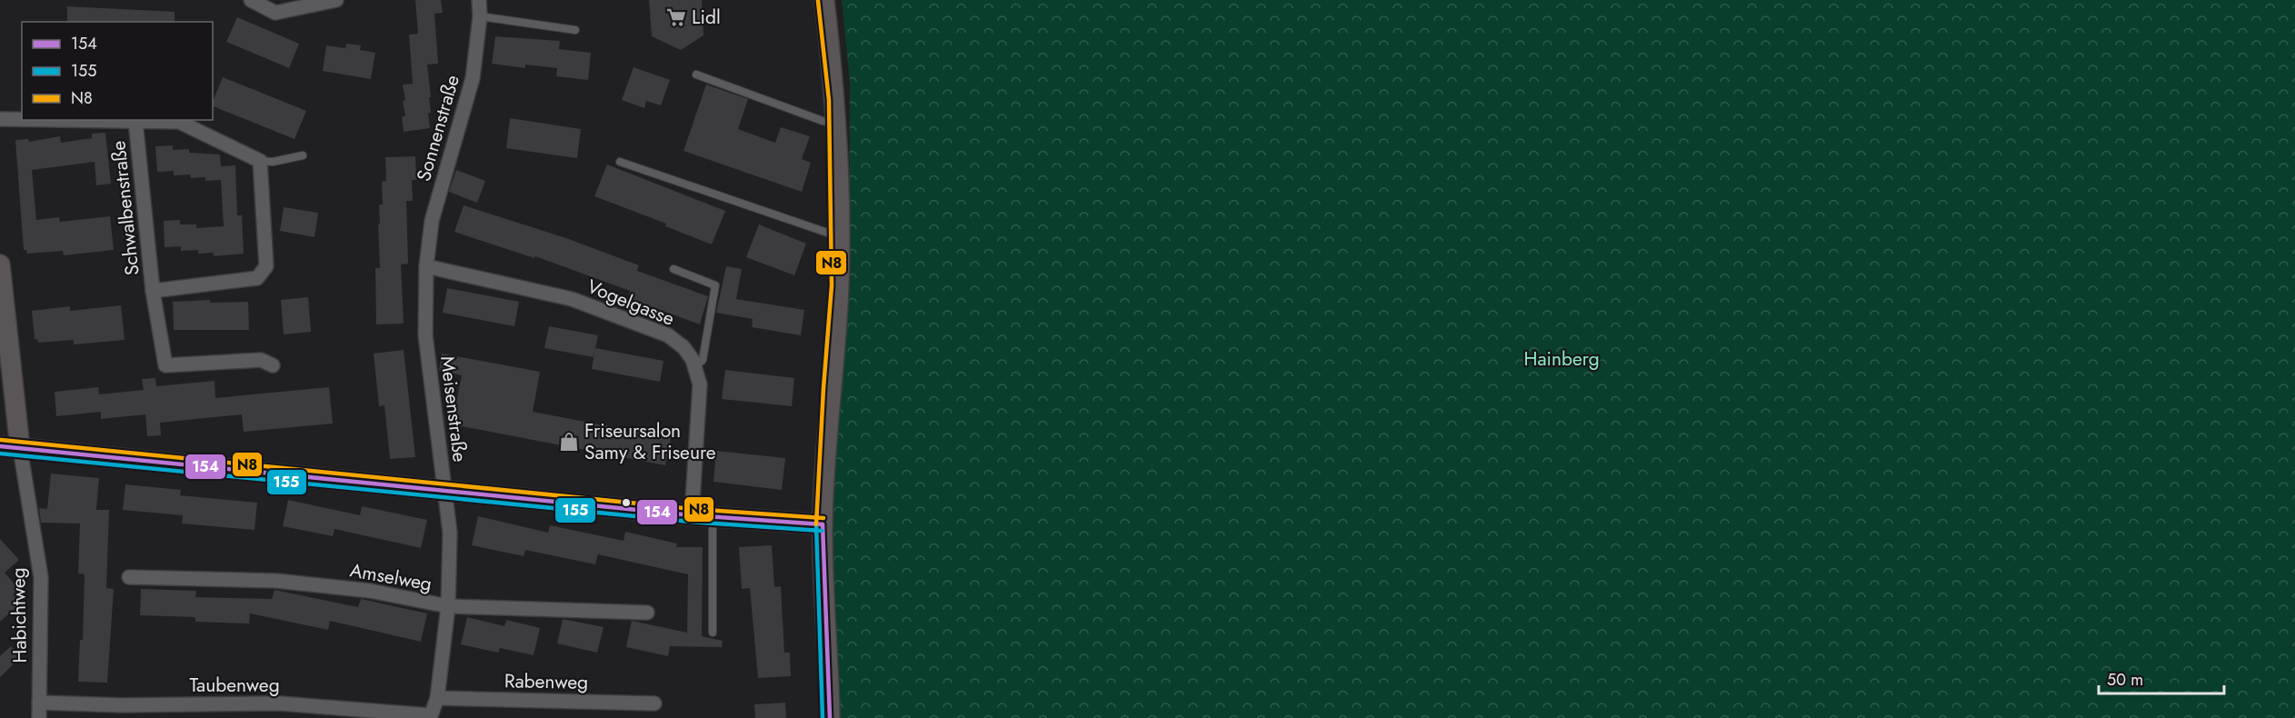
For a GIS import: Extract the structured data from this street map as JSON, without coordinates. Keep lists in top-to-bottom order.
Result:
{
  "streets": {
    "street": [
      "Sonnenstraße",
      "Schwalbenstraße",
      "Vogelgasse",
      "Meisenstraße",
      "Amselweg",
      "Habichtweg",
      "Rabenweg",
      "Taubenweg"
    ]
  },
  "crossings": [
    ["Sonnenstraße", "Vogelgasse"],
    ["Sonnenstraße", "Meisenstraße"],
    ["Vogelgasse", "Meisenstraße"],
    ["Meisenstraße", "Amselweg"],
    ["Meisenstraße", "Rabenweg"],
    ["Meisenstraße", "Taubenweg"],
    ["Habichtweg", "Taubenweg"]
  ],
  "parks": ["Hainberg"],
  "places": {
    "supermarket": ["Lidl"],
    "shop": ["Friseursalon Samy & Friseure"]
  },
  "lines": ["transit line N8", "transit line 154", "transit line 155"],
  "legend": ["154", "155", "N8"],
  "scale_bar": "50 m"
}
